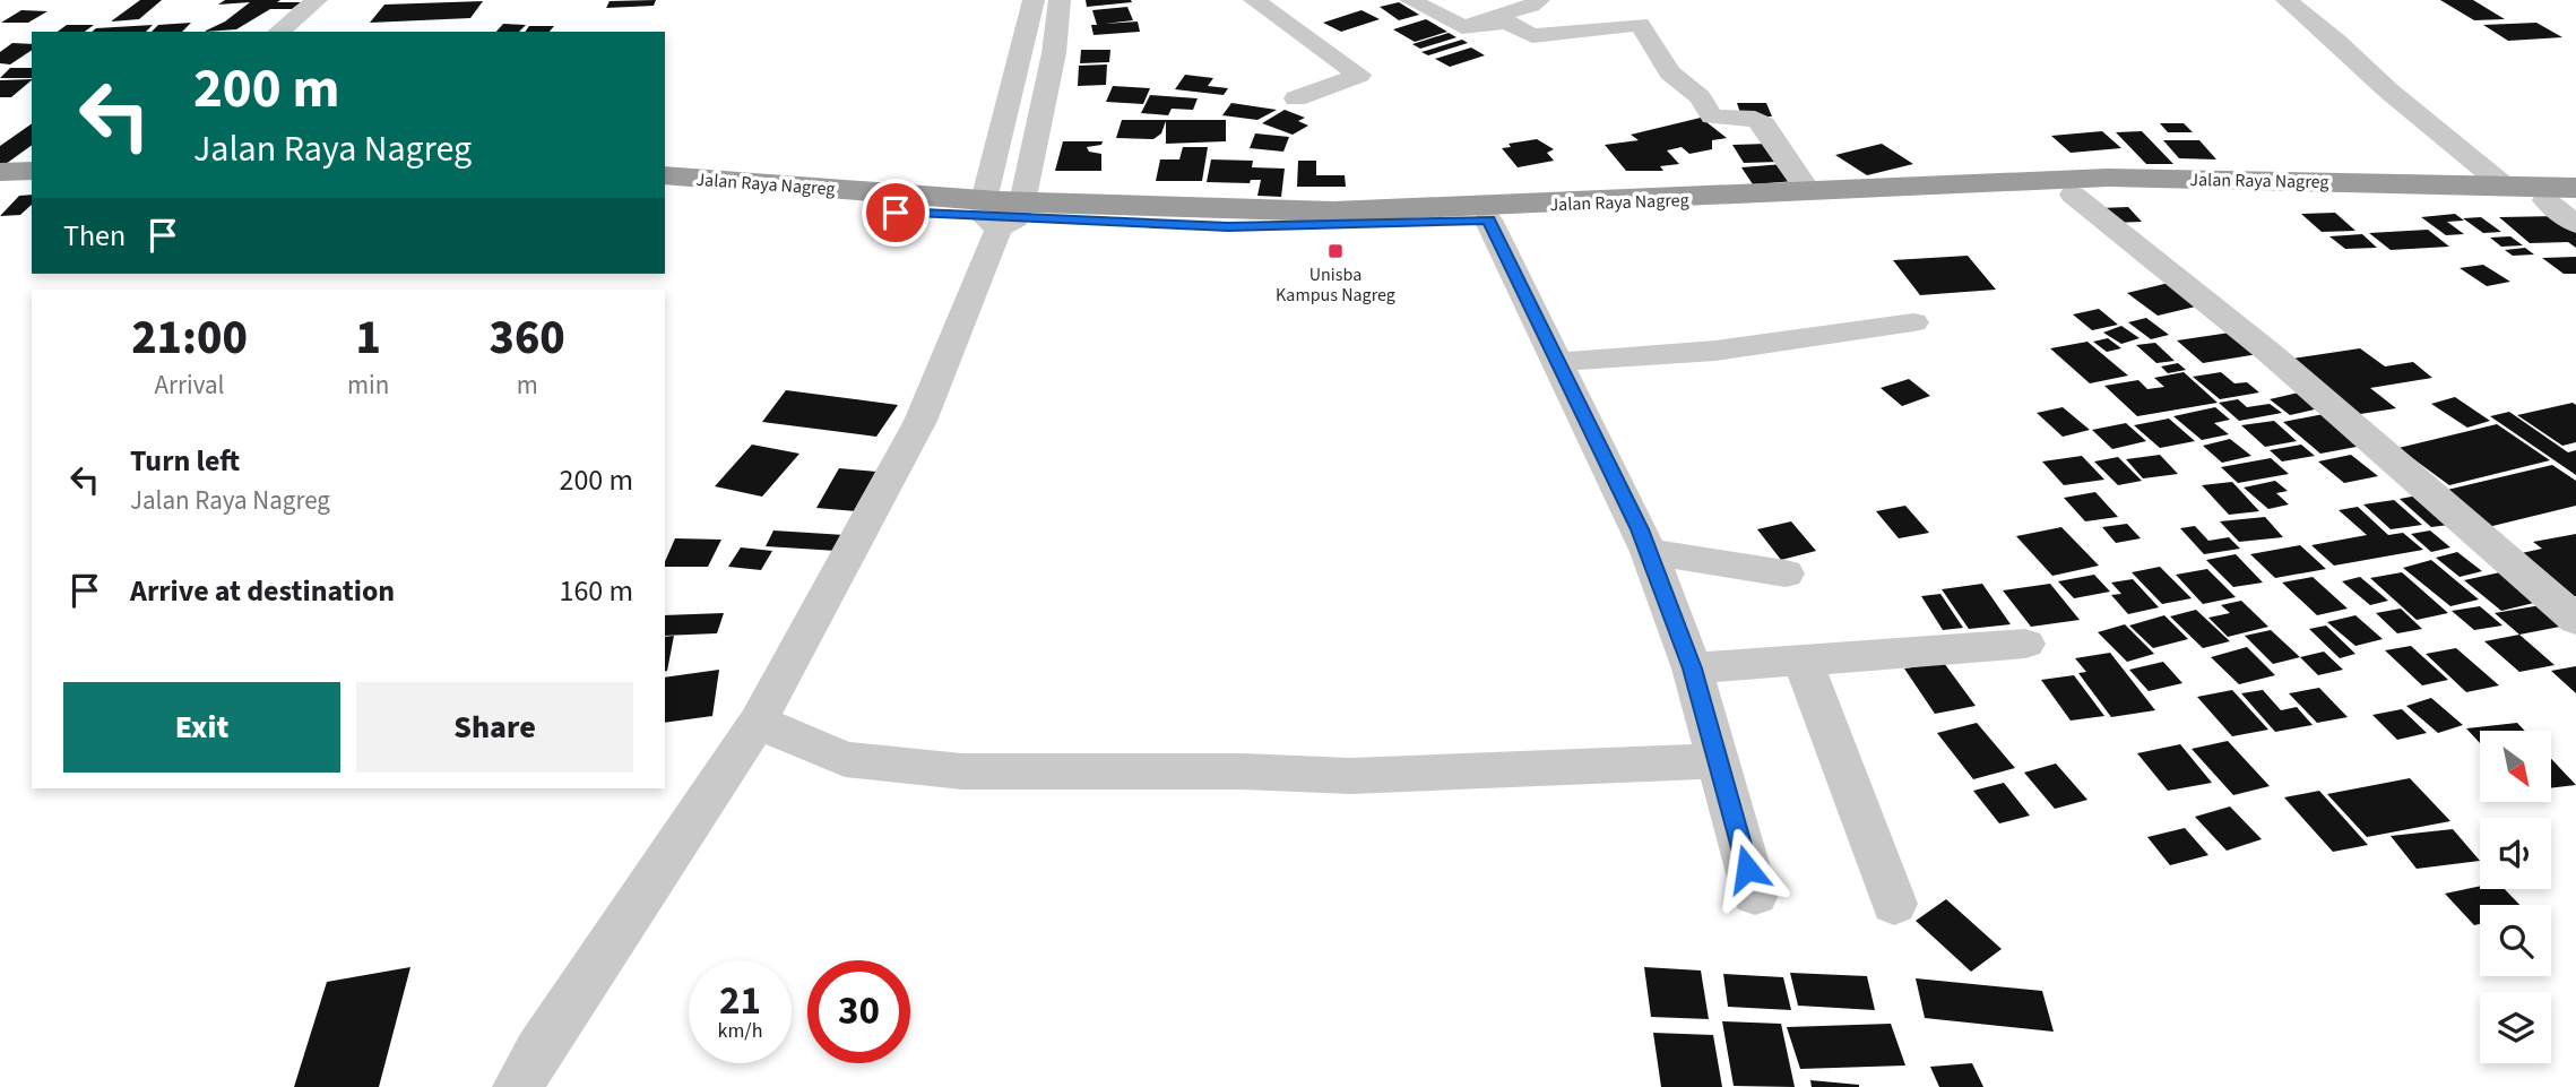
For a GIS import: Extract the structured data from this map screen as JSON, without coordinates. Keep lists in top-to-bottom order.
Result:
{
  "streets": {
    "highway": ["Jalan Raya Nagreg"]
  },
  "places": {
    "transit": ["Unisba Kampus Nagreg"]
  },
  "north": "bottom right",
  "page": {
    "turn": ["200 m", "Jalan Raya Nagreg"],
    "then": "Then",
    "eta": [
      "21:00",
      "Arrival",
      "1",
      "min",
      "360",
      "m"
    ],
    "list": [
      {
        "name": "Turn left",
        "note": "Jalan Raya Nagreg",
        "value": "200 m"
      },
      {
        "name": "Arrive at destination",
        "value": "160 m"
      }
    ],
    "buttons": ["Exit", "Share"],
    "speed": "21 km/h",
    "limit": "30"
  }
}
